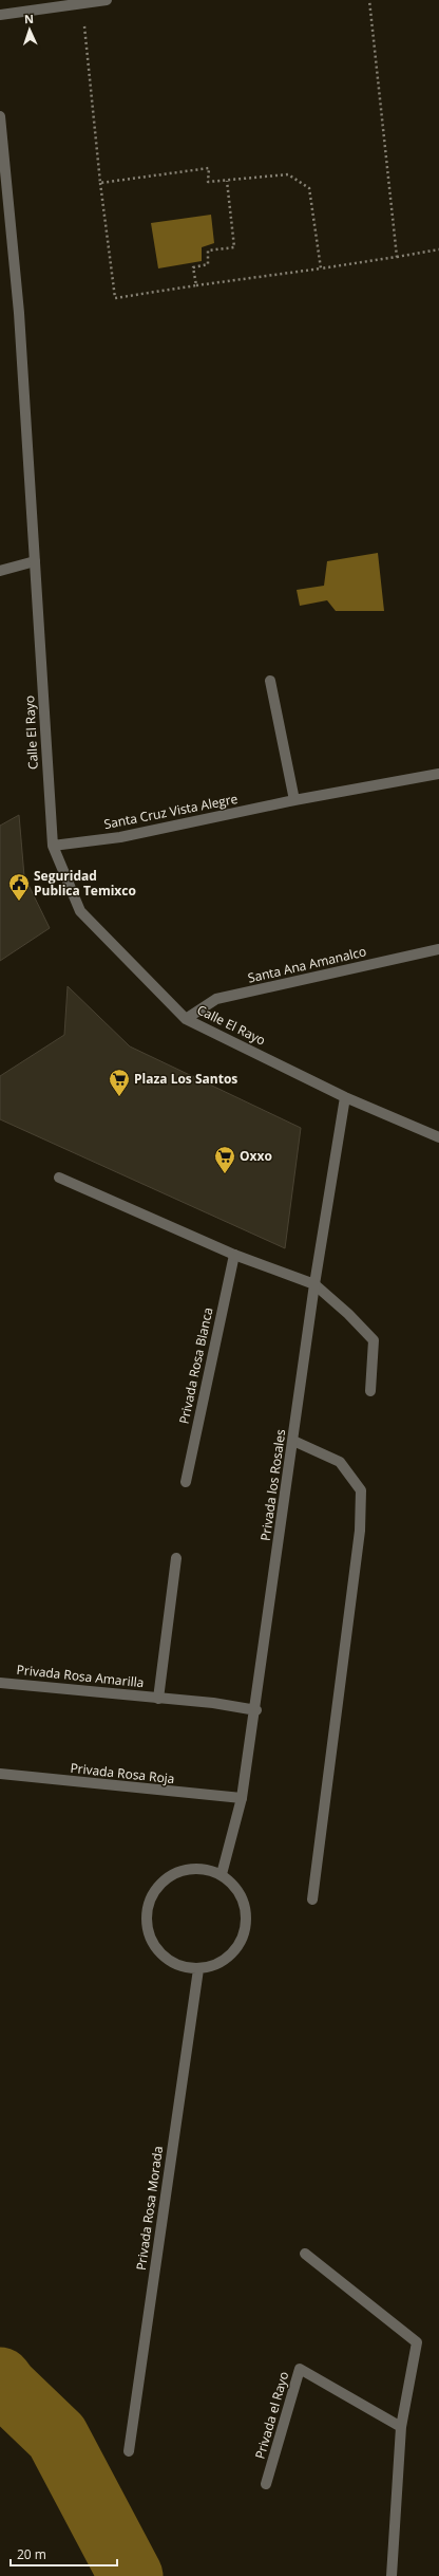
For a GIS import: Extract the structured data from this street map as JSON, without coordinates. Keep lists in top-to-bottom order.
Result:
{
  "streets": {
    "street": [
      "Calle El Rayo",
      "Santa Cruz Vista Alegre",
      "Santa Ana Amanalco",
      "Privada Rosa Blanca",
      "Privada los Rosales",
      "Privada Rosa Amarilla",
      "Privada Rosa Roja",
      "Privada Rosa Morada",
      "Privada el Rayo"
    ]
  },
  "crossings": [
    ["Calle El Rayo", "Santa Cruz Vista Alegre"],
    ["Calle El Rayo", "Santa Ana Amanalco"],
    ["Calle El Rayo", "Privada los Rosales"],
    ["Privada los Rosales", "Privada Rosa Amarilla"],
    ["Privada los Rosales", "Privada Rosa Roja"],
    ["Privada los Rosales", "Privada Rosa Morada"]
  ],
  "places": {
    "public building": ["Seguridad Publica Temixco"],
    "supermarket": ["Plaza Los Santos", "Oxxo"]
  },
  "scale_bar": "20 m",
  "north": "top"
}
